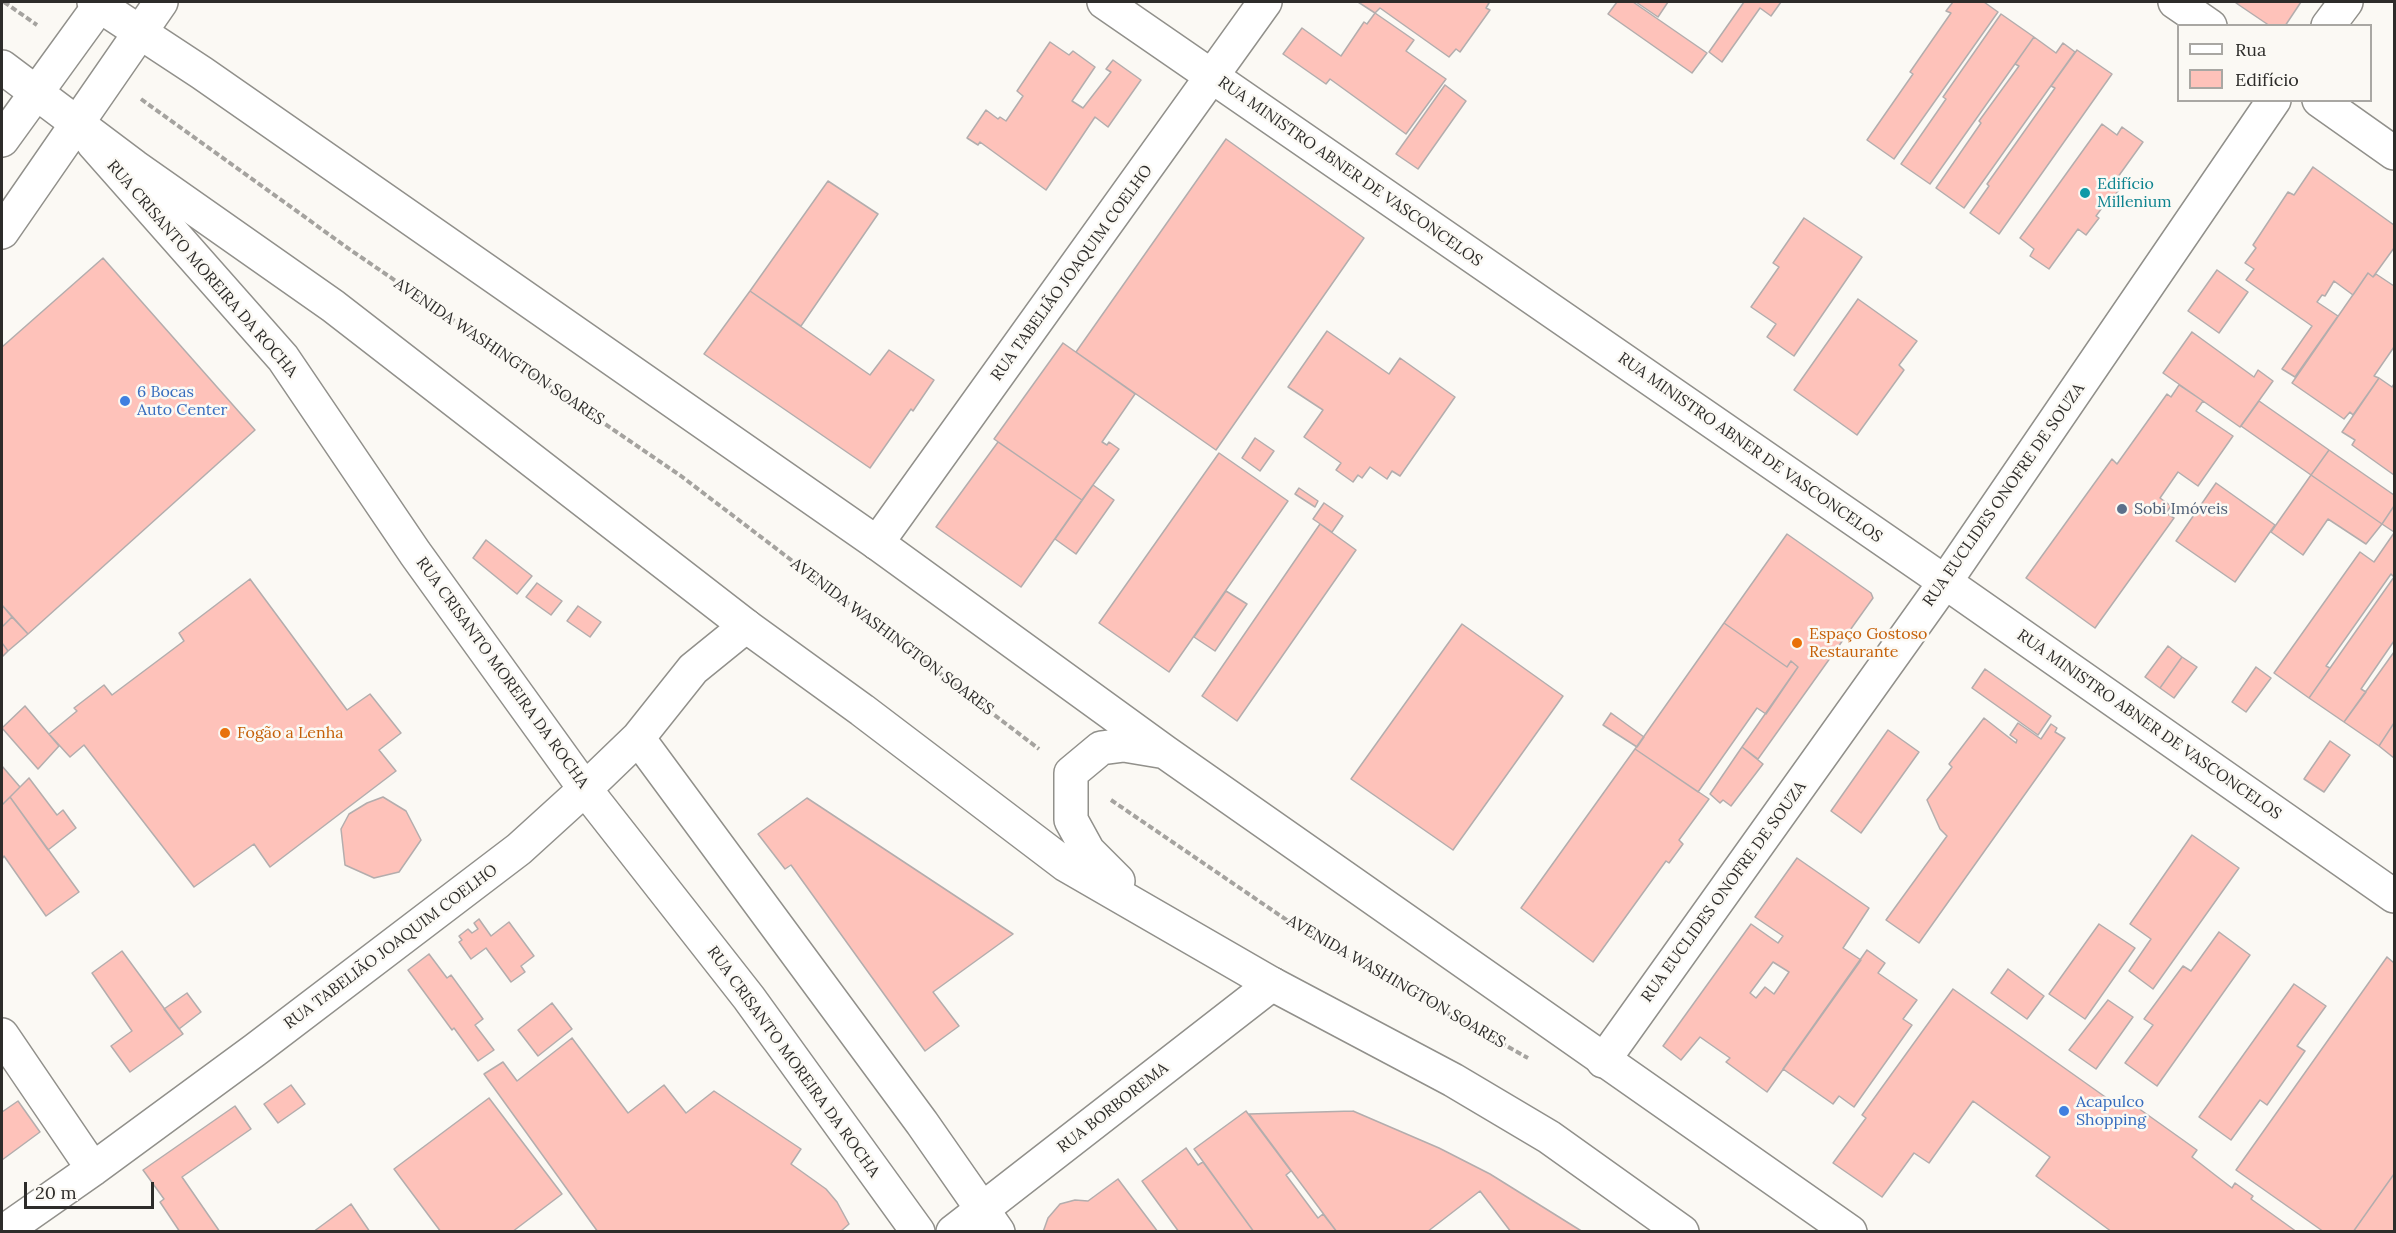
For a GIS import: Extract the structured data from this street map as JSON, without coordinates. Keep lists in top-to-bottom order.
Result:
{
  "streets": {
    "main road": [
      "RUA MINISTRO ABNER DE VASCONCELOS",
      "RUA CRISANTO MOREIRA DA ROCHA",
      "RUA TABELIÃO JOAQUIM COELHO",
      "RUA EUCLIDES ONOFRE DE SOUZA",
      "RUA BORBOREMA"
    ],
    "path": ["AVENIDA WASHINGTON SOARES"]
  },
  "crossings": [
    ["RUA MINISTRO ABNER DE VASCONCELOS", "RUA TABELIÃO JOAQUIM COELHO"],
    ["RUA MINISTRO ABNER DE VASCONCELOS", "RUA EUCLIDES ONOFRE DE SOUZA"],
    ["RUA CRISANTO MOREIRA DA ROCHA", "RUA TABELIÃO JOAQUIM COELHO"]
  ],
  "places": [
    "Edifício Millenium",
    "6 Bocas Auto Center",
    "Sobi Imóveis",
    "Espaço Gostoso Restaurante",
    "Fogão a Lenha",
    "Acapulco Shopping"
  ],
  "legend": ["Rua", "Edifício"],
  "scale_bar": "20 m"
}
